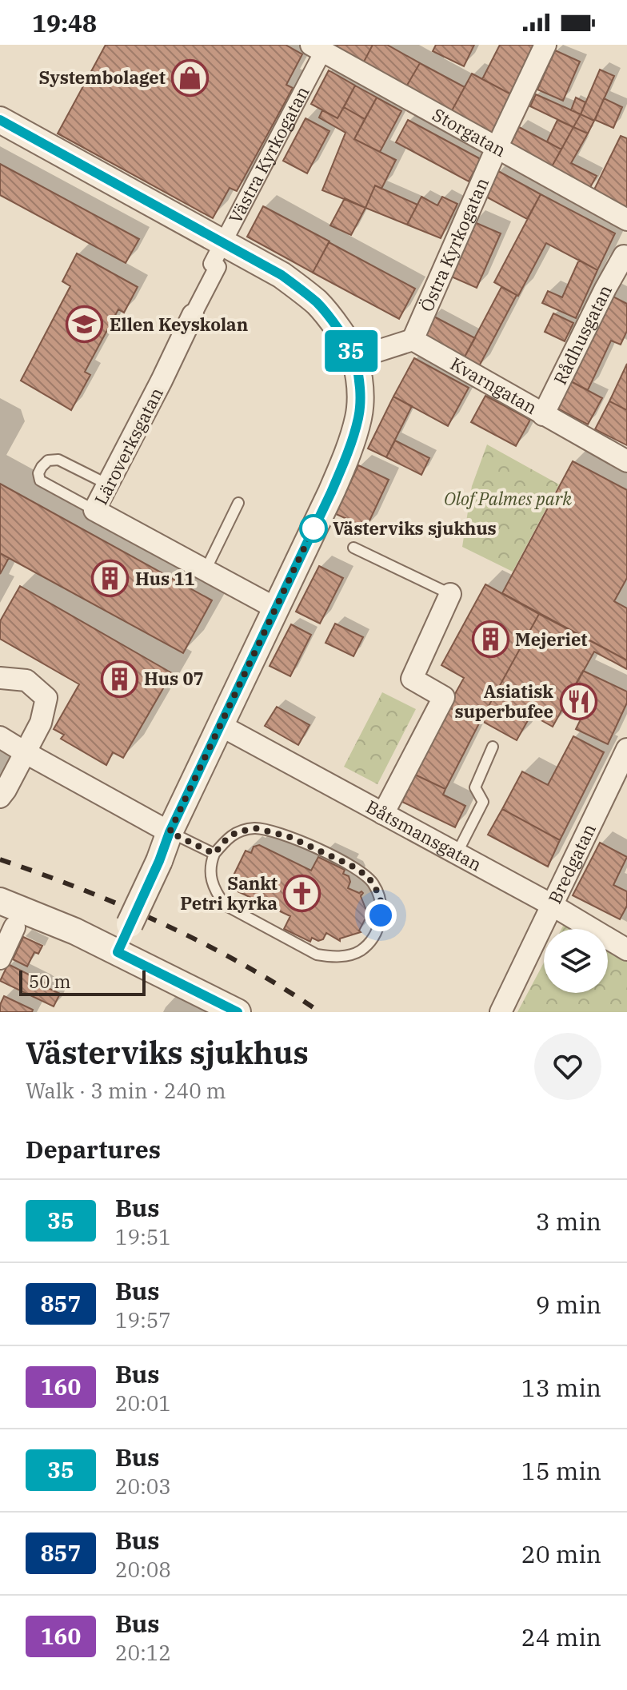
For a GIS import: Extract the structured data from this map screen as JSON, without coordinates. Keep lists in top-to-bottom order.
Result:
{
  "streets": {
    "street": [
      "Storgatan",
      "Västra Kyrkogatan",
      "Östra Kyrkogatan",
      "Rådhusgatan",
      "Kvarngatan",
      "Läroverksgatan",
      "Båtsmansgatan",
      "Bredgatan"
    ]
  },
  "crossings": [
    ["Storgatan", "Västra Kyrkogatan"],
    ["Storgatan", "Östra Kyrkogatan"],
    ["Västra Kyrkogatan", "Läroverksgatan"],
    ["Östra Kyrkogatan", "Kvarngatan"],
    ["Rådhusgatan", "Kvarngatan"],
    ["Båtsmansgatan", "Bredgatan"]
  ],
  "parks": ["Olof Palmes park"],
  "places": {
    "shop": ["Systembolaget"],
    "school or university": ["Ellen Keyskolan"],
    "other": ["Västerviks sjukhus"],
    "building": ["Hus 11", "Mejeriet", "Hus 07"],
    "restaurant": ["Asiatisk superbufee"],
    "church": ["Sankt Petri kyrka"]
  },
  "lines": ["bus line 35"],
  "scale_bar": "50 m",
  "page": {
    "status": "19:48",
    "on_map": "35",
    "scale": "50 m",
    "heading": [
      ["Västerviks sjukhus", "Walk · 3 min · 240 m"],
      "Departures"
    ],
    "list": [
      {
        "mark": "35",
        "name": "Bus",
        "note": "19:51",
        "value": "3 min"
      },
      {
        "mark": "857",
        "name": "Bus",
        "note": "19:57",
        "value": "9 min"
      },
      {
        "mark": "160",
        "name": "Bus",
        "note": "20:01",
        "value": "13 min"
      },
      {
        "mark": "35",
        "name": "Bus",
        "note": "20:03",
        "value": "15 min"
      },
      {
        "mark": "857",
        "name": "Bus",
        "note": "20:08",
        "value": "20 min"
      },
      {
        "mark": "160",
        "name": "Bus",
        "note": "20:12",
        "value": "24 min"
      }
    ]
  }
}
